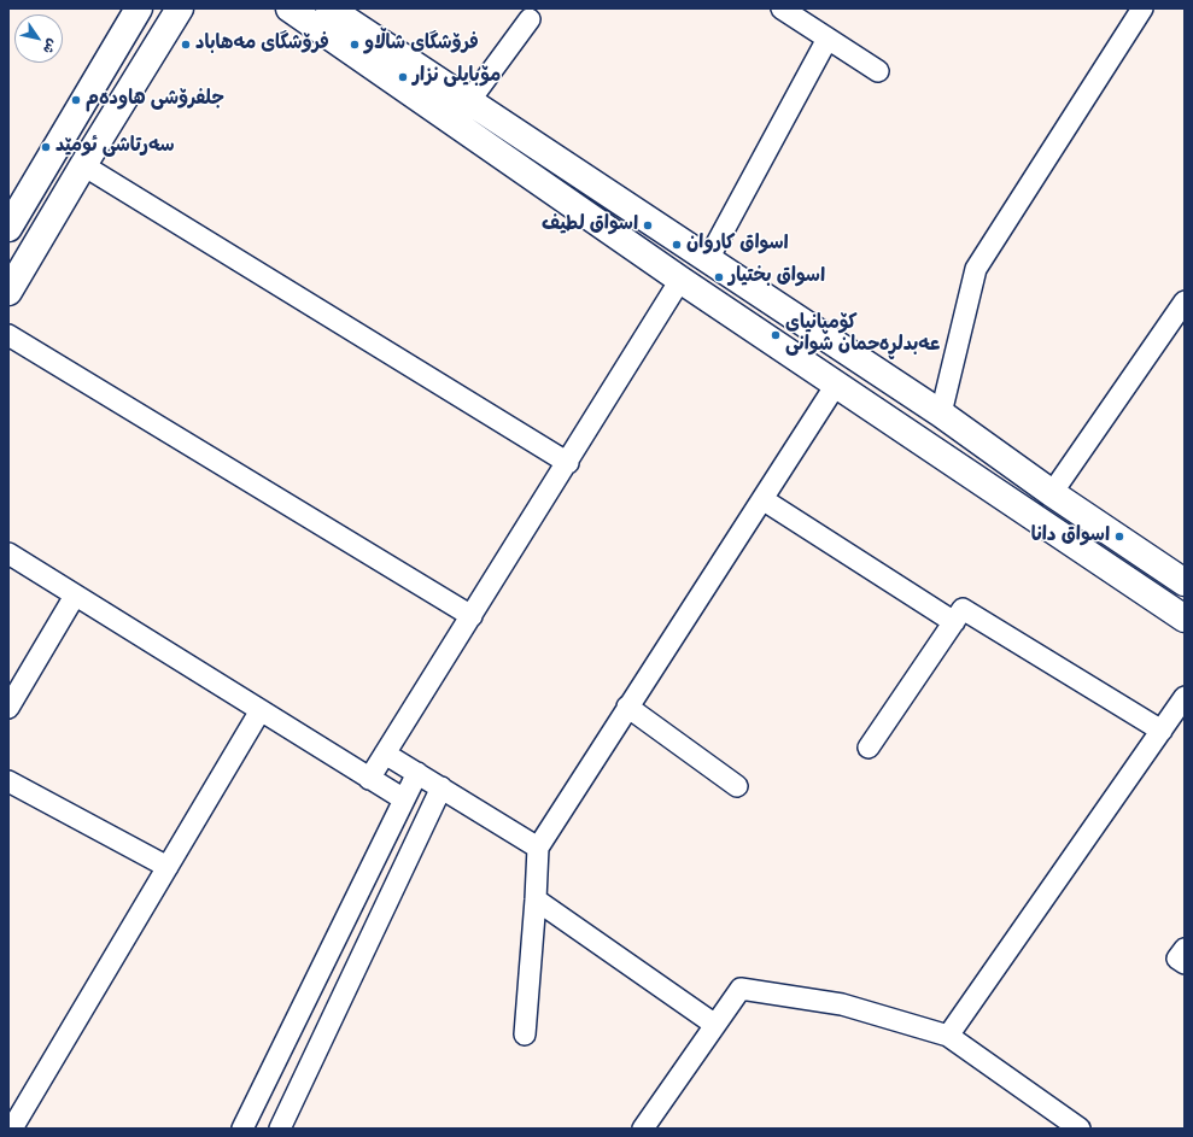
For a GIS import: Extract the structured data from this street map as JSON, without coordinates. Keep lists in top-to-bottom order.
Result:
{
  "places": [
    "فرۆشگای مەهاباد",
    "فرۆشگای شاڵاو",
    "مۆبایلی نزار",
    "جلفرۆشی هاودەم",
    "سەرتاشی ئومێد",
    "اسواق لطيف",
    "اسواق كاروان",
    "اسواق بختيار",
    "کۆمپانیای عەبدلڕەحمان شوانی",
    "اسواق دانا"
  ],
  "north": "bottom right"
}
